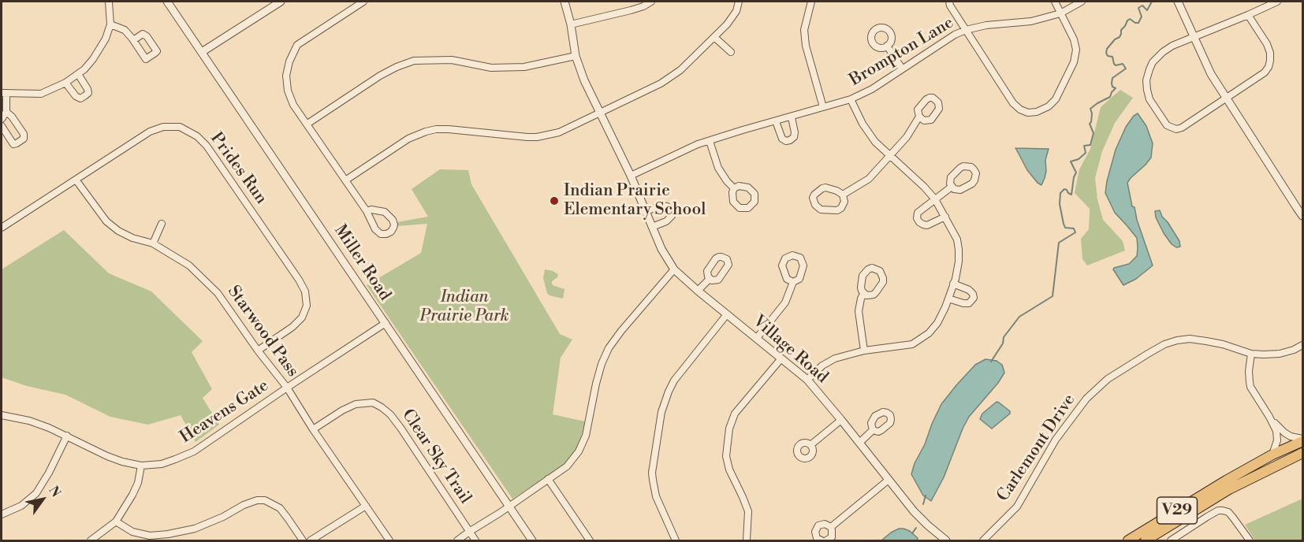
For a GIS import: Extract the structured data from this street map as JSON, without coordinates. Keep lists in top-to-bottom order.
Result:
{
  "streets": {
    "main road": ["V29"],
    "street": [
      "Brompton Lane",
      "Prides Run",
      "Miller Road",
      "Starwood Pass",
      "Village Road",
      "Heavens Gate",
      "Carlemont Drive",
      "Clear Sky Trail"
    ]
  },
  "crossings": [
    ["Brompton Lane", "Village Road"],
    ["Prides Run", "Starwood Pass"],
    ["Miller Road", "Heavens Gate"],
    ["Starwood Pass", "Heavens Gate"],
    ["Starwood Pass", "Clear Sky Trail"]
  ],
  "parks": ["Indian Prairie Park"],
  "places": ["Indian Prairie Elementary School"],
  "north": "top right"
}
